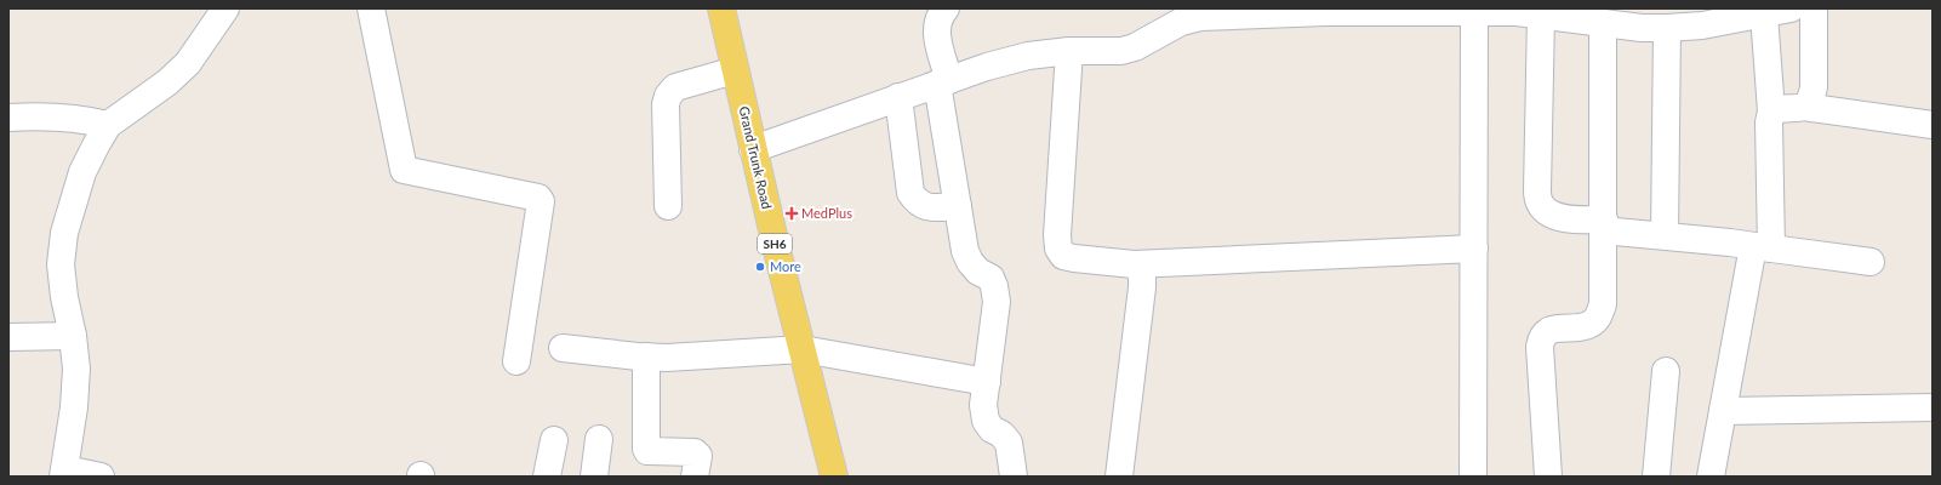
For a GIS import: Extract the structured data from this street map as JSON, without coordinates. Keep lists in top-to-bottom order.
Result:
{
  "streets": {
    "main road": ["Grand Trunk Road", "SH6"]
  },
  "places": {
    "health": ["MedPlus"],
    "other": ["More"]
  }
}
